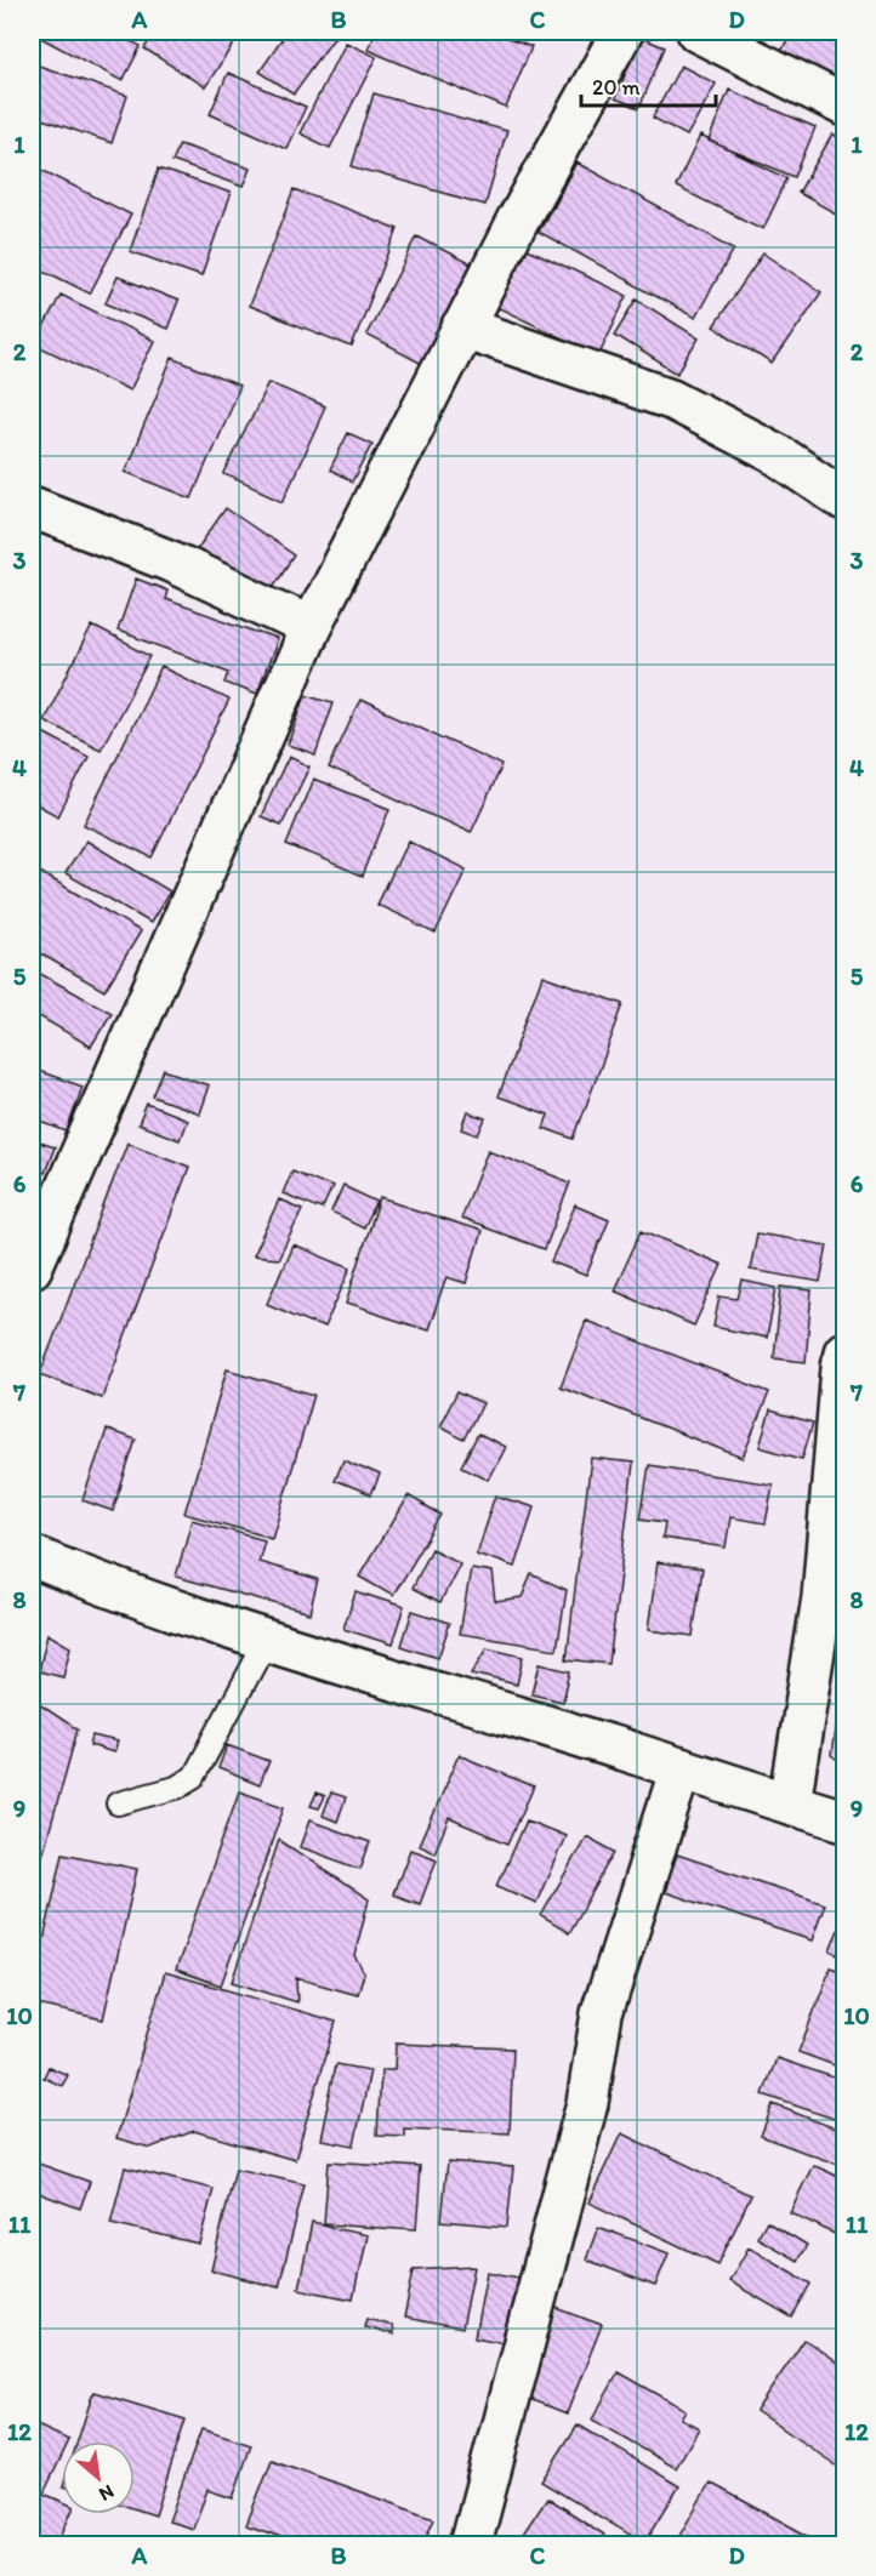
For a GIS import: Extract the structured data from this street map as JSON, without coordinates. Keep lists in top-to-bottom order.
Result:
{
  "scale_bar": "20 m",
  "north": "bottom right",
  "grid": {
    "columns": [
      "A",
      "B",
      "C",
      "D"
    ],
    "rows": [
      "1",
      "2",
      "3",
      "4",
      "5",
      "6",
      "7",
      "8",
      "9",
      "10",
      "11",
      "12"
    ]
  }
}
